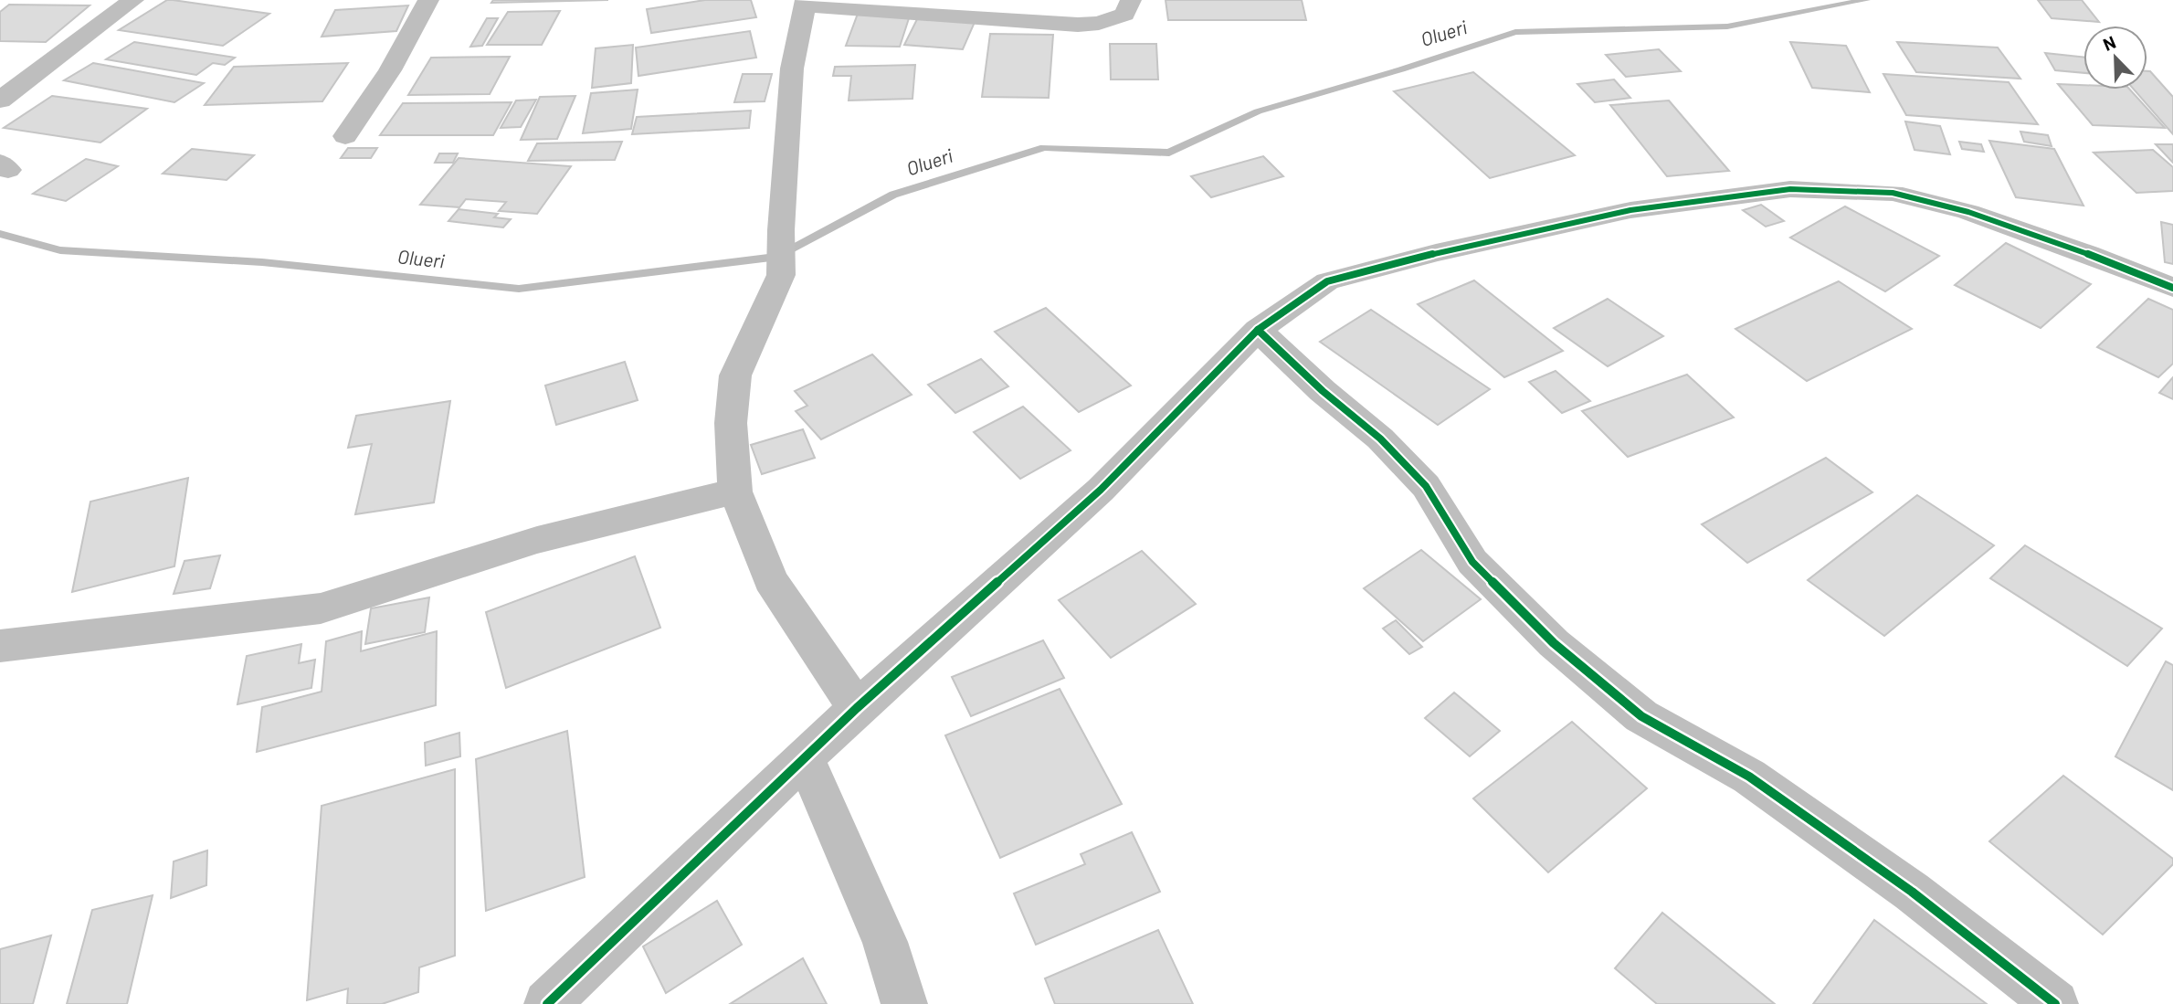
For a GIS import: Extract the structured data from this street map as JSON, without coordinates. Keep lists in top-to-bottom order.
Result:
{
  "water": ["Olueri"],
  "north": "top left"
}
